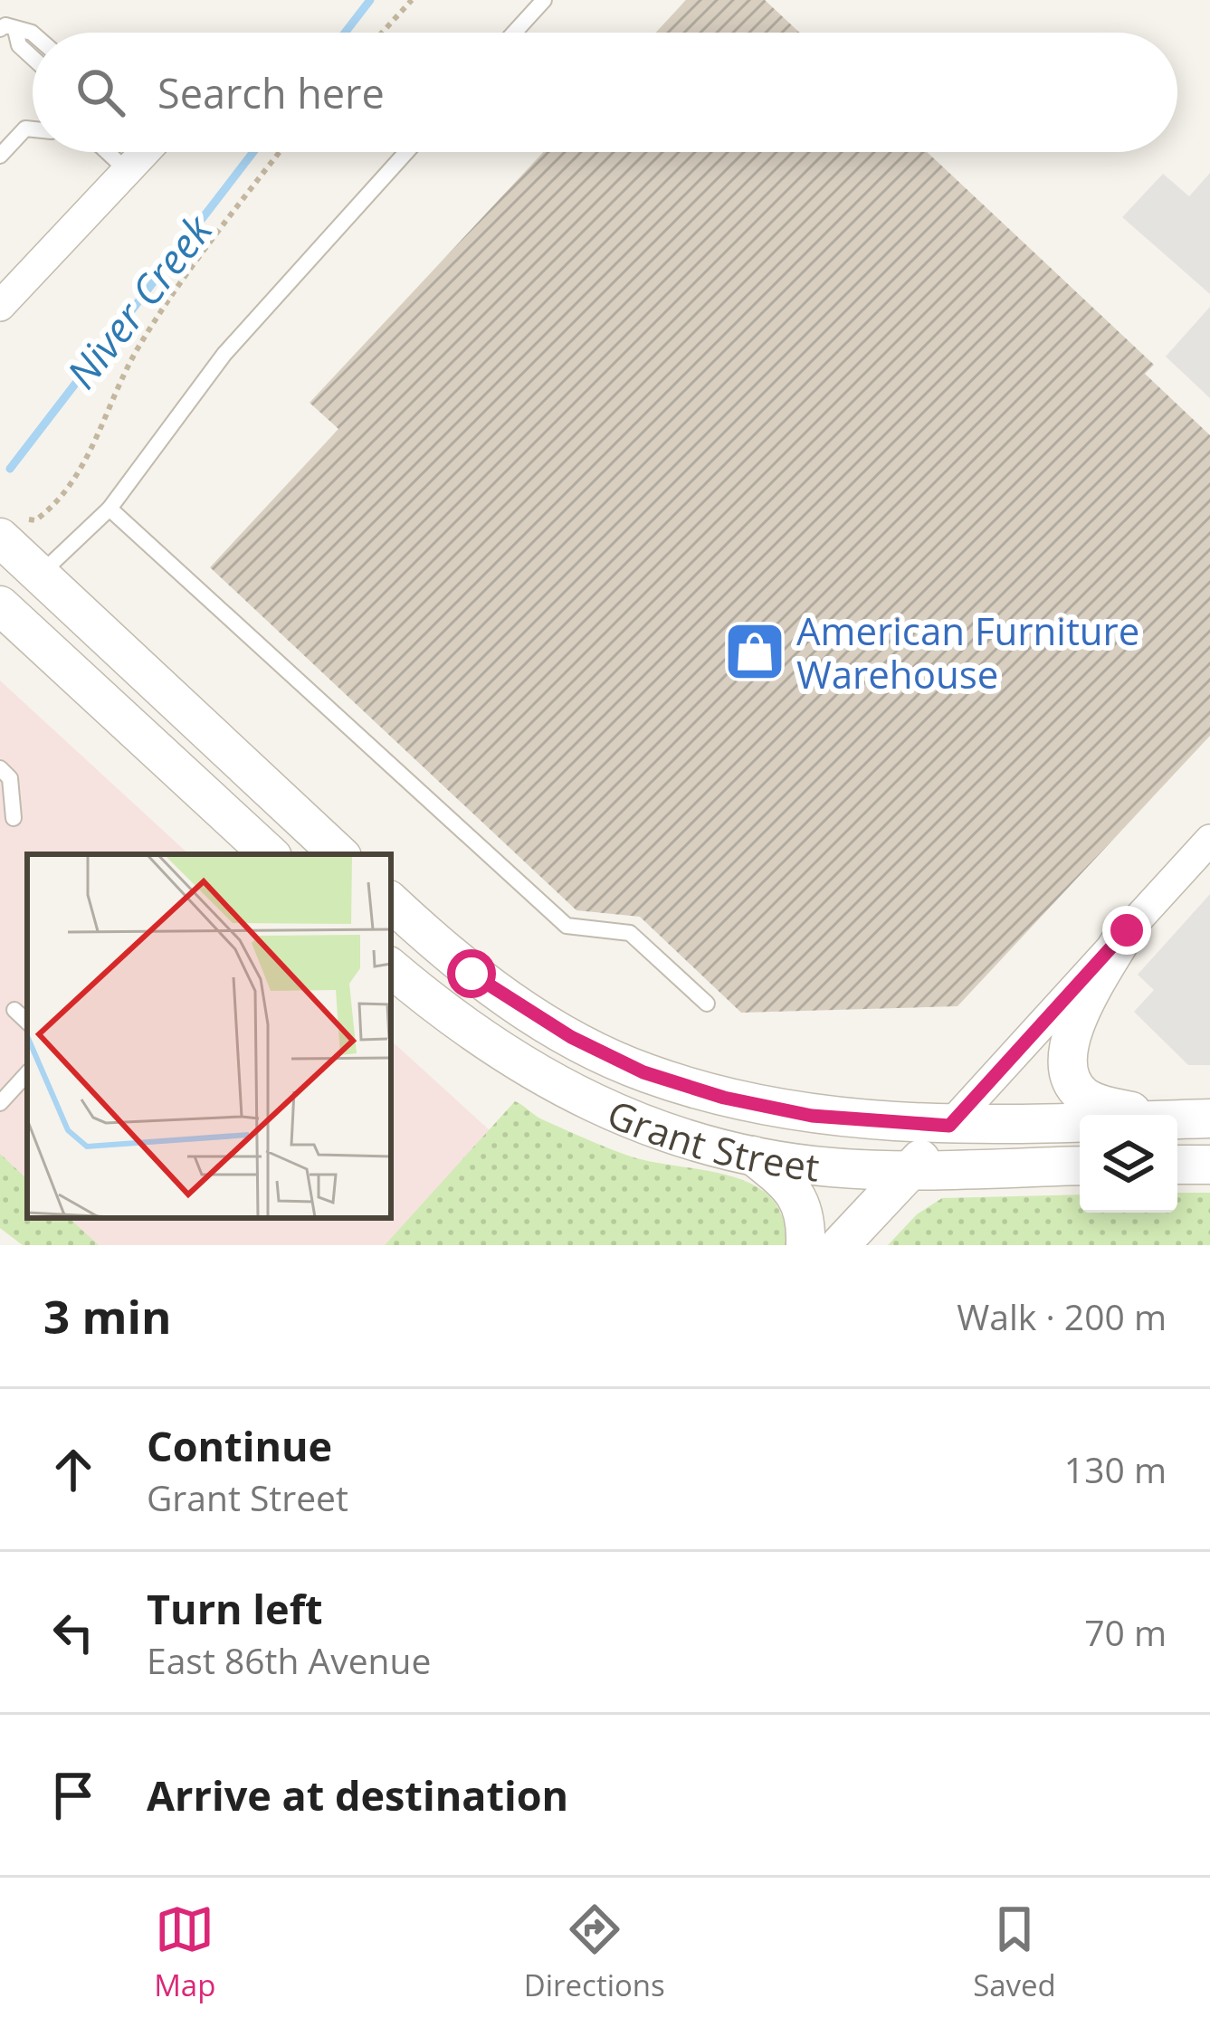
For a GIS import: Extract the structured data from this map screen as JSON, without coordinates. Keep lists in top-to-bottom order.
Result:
{
  "streets": {
    "street": ["Grant Street"]
  },
  "water": ["Niver Creek"],
  "places": {
    "shop": ["American Furniture Warehouse"]
  },
  "page": {
    "search": "Search here",
    "heading": ["3 min", "Walk · 200 m"],
    "list": [
      ["Continue", "Grant Street", "130 m"],
      ["Turn left", "East 86th Avenue", "70 m"],
      "Arrive at destination"
    ],
    "nav": ["Map", "Directions", "Saved"]
  }
}
